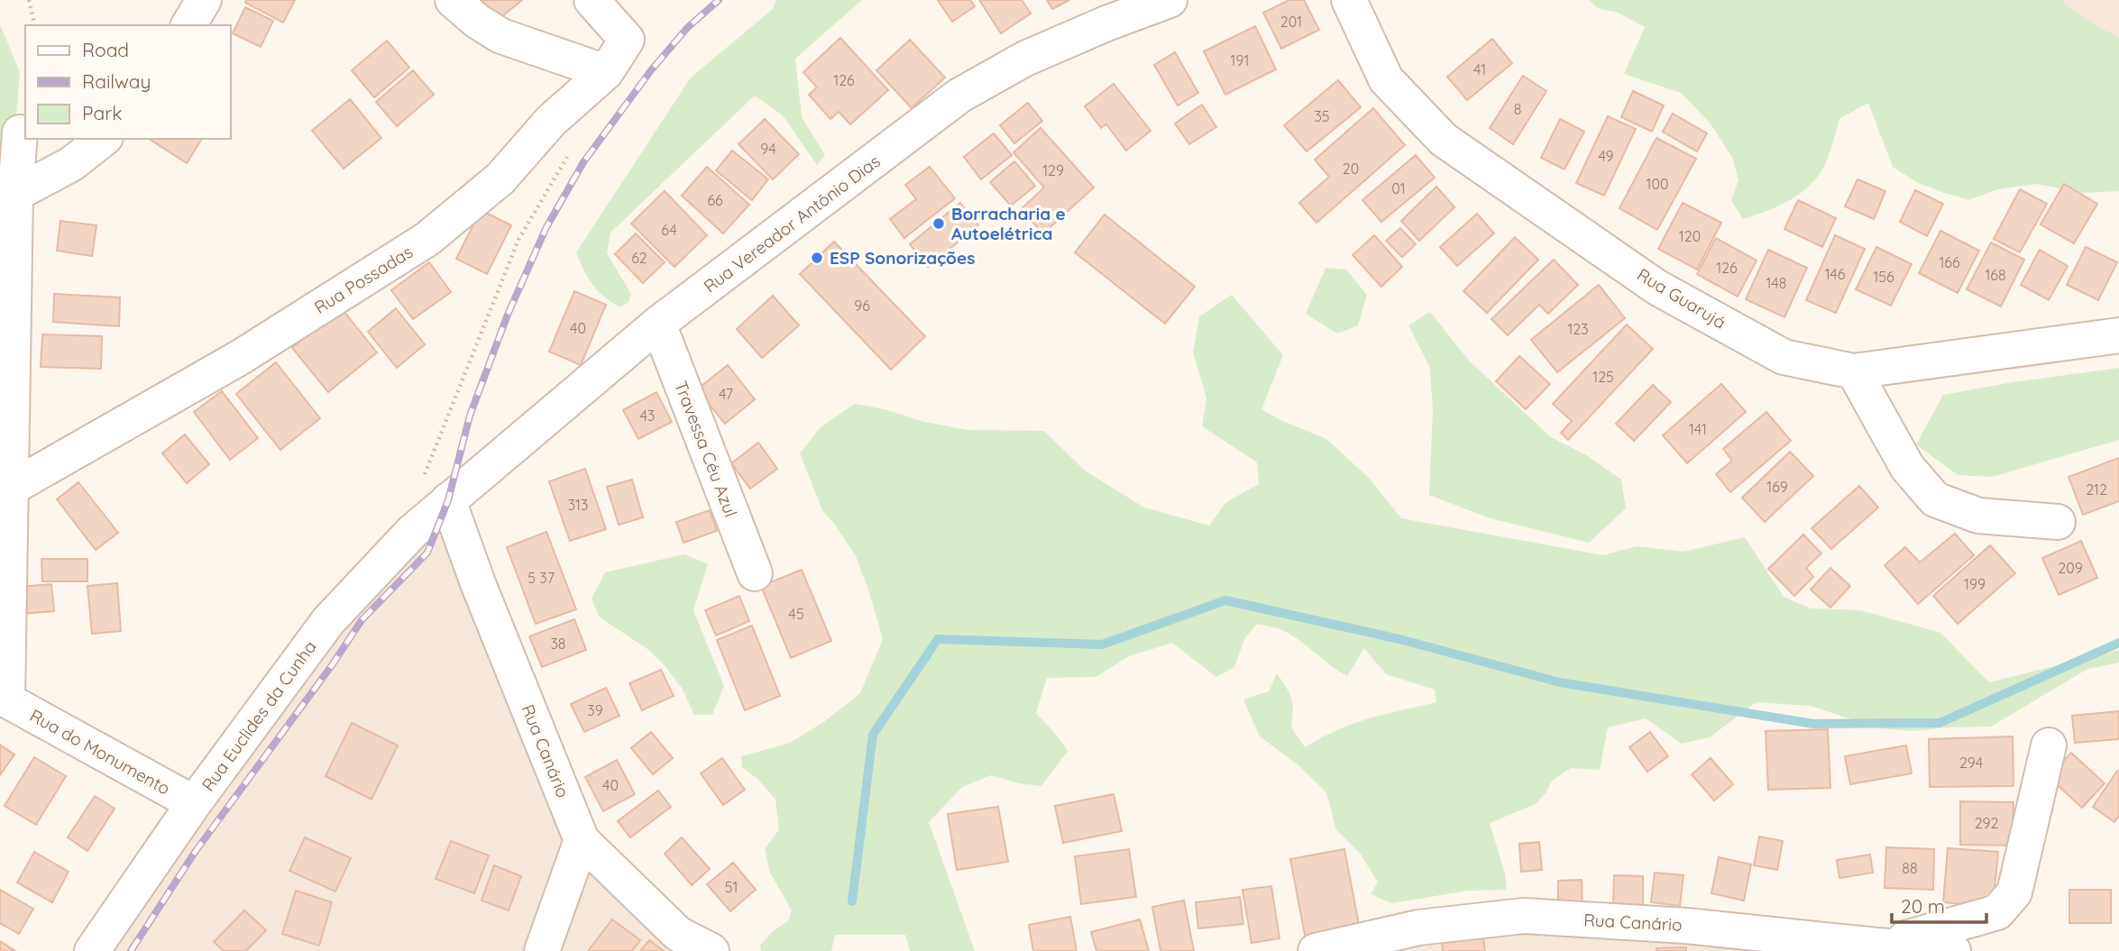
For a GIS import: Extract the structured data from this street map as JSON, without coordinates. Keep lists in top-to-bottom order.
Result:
{
  "streets": {
    "street": [
      "Rua Vereador Antônio Dias",
      "Rua Possadas",
      "Rua Guarujá",
      "Travessa Céu Azul",
      "Rua Euclides da Cunha",
      "Rua Canário",
      "Rua do Monumento"
    ]
  },
  "crossings": [
    ["Rua Vereador Antônio Dias", "Travessa Céu Azul"],
    ["Rua Vereador Antônio Dias", "Rua Euclides da Cunha"],
    ["Rua Vereador Antônio Dias", "Rua Canário"],
    ["Rua Possadas", "Rua do Monumento"],
    ["Rua Euclides da Cunha", "Rua Canário"],
    ["Rua Euclides da Cunha", "Rua do Monumento"]
  ],
  "places": ["Borracharia e Autoelétrica", "ESP Sonorizações"],
  "house_numbers": [
    "201",
    "191",
    "41",
    "126",
    "8",
    "35",
    "94",
    "49",
    "20",
    "129",
    "100",
    "01",
    "66",
    "64",
    "120",
    "62",
    "166",
    "126",
    "146",
    "168",
    "156",
    "148",
    "96",
    "40",
    "123",
    "125",
    "47",
    "43",
    "141",
    "169",
    "212",
    "313",
    "209",
    "5 37",
    "199",
    "45",
    "38",
    "39",
    "294",
    "40",
    "292",
    "88",
    "51"
  ],
  "legend": ["Road", "Railway", "Park"],
  "scale_bar": "20 m"
}
